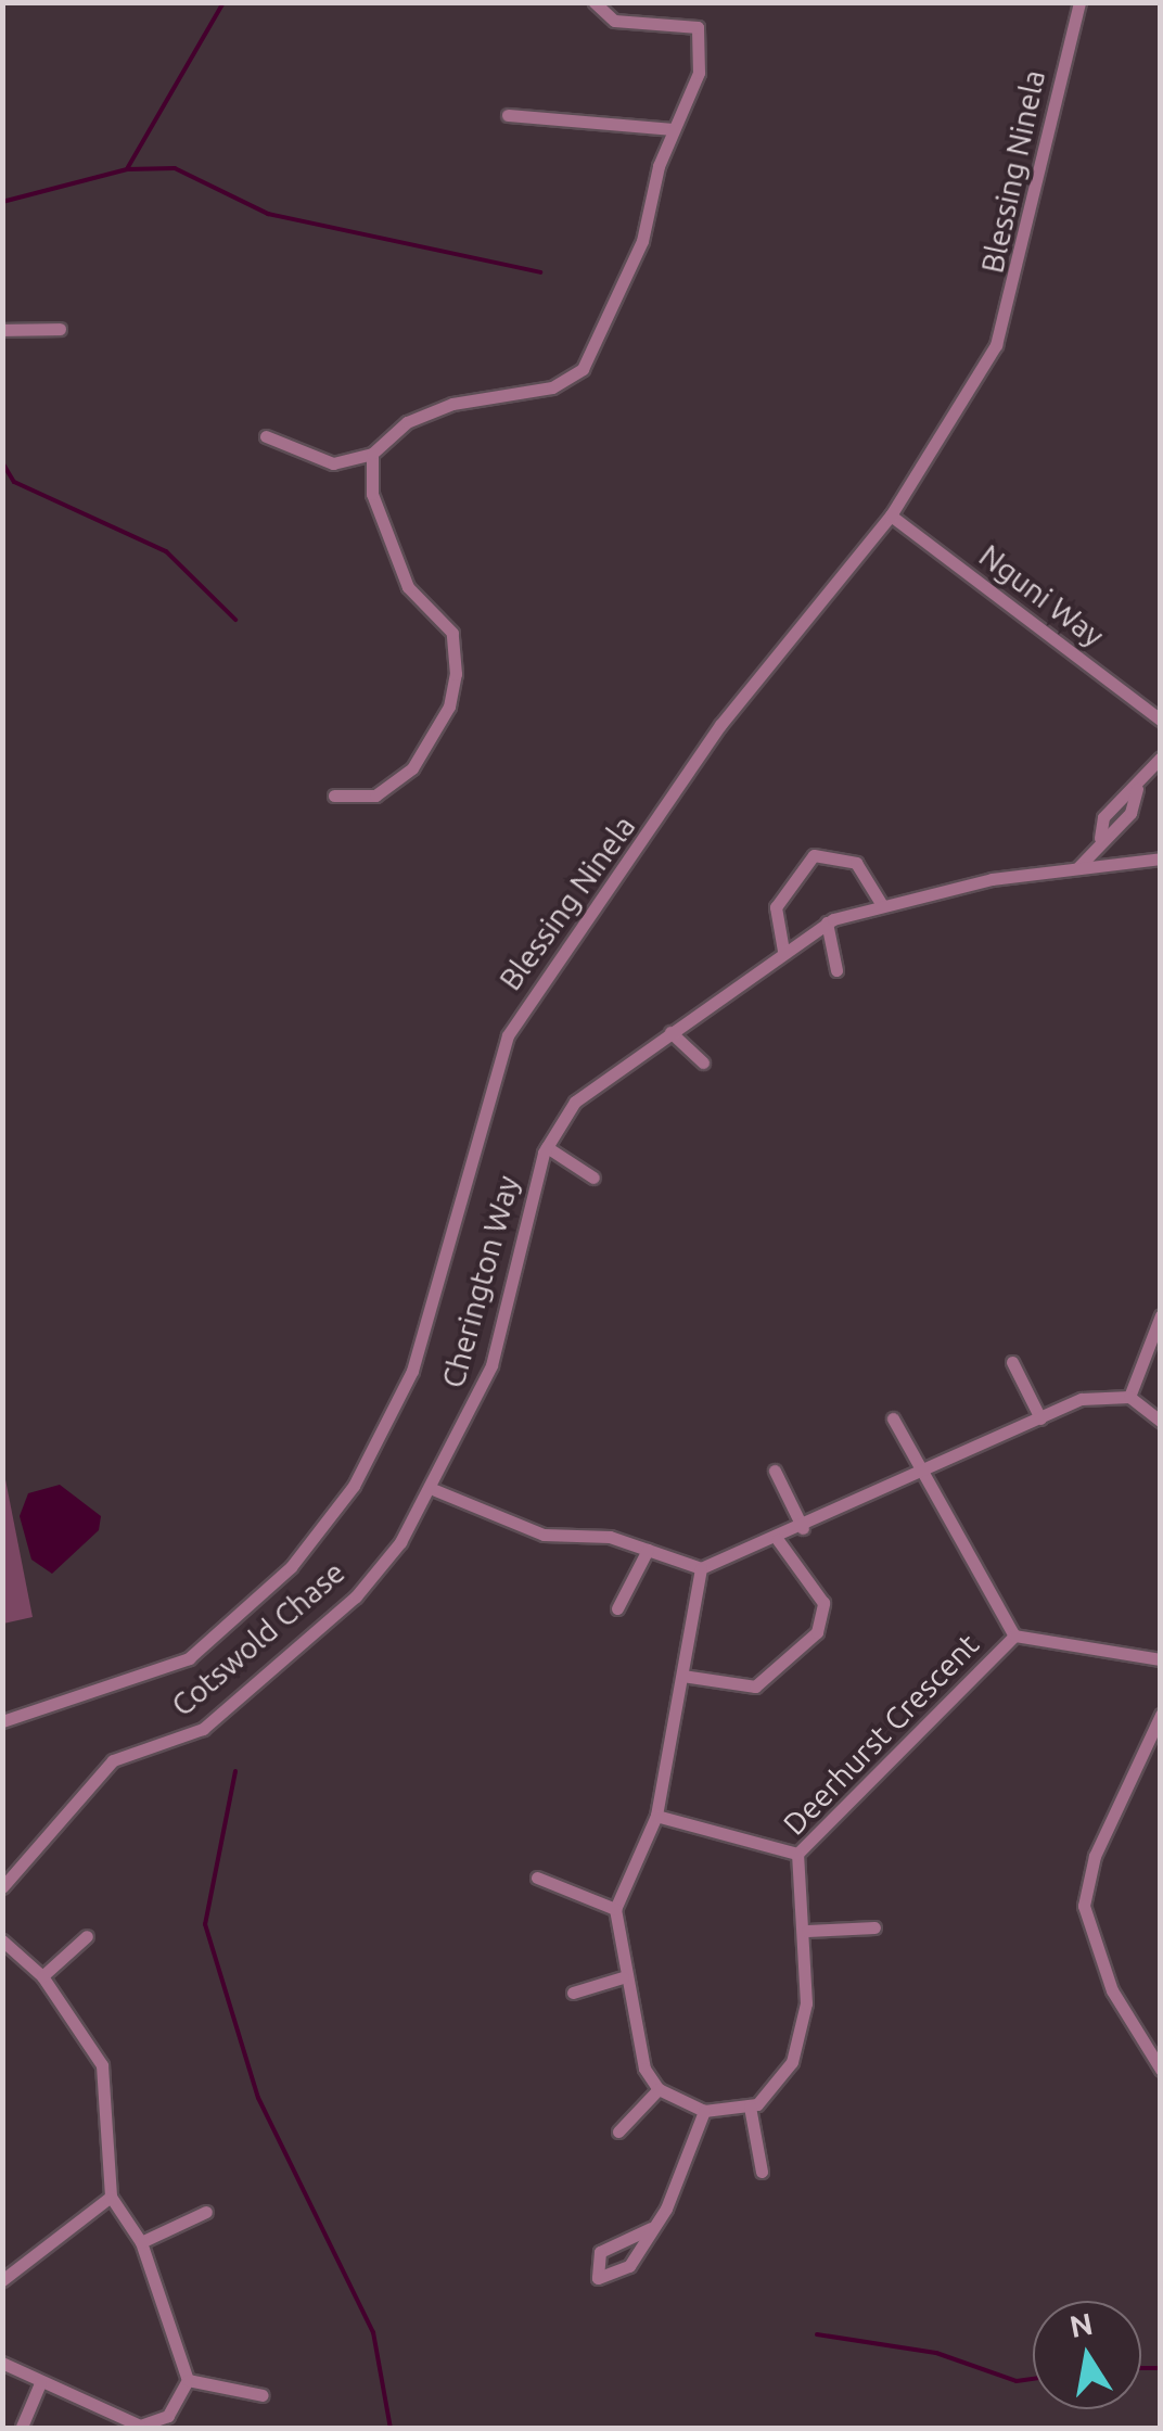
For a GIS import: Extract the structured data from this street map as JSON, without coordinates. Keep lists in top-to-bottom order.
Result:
{
  "streets": {
    "street": [
      "Blessing Ninela",
      "Nguni Way",
      "Cherington Way",
      "Cotswold Chase",
      "Deerhurst Crescent"
    ]
  },
  "crossings": [
    ["Blessing Ninela", "Nguni Way"],
    ["Cherington Way", "Cotswold Chase"]
  ],
  "north": "top"
}
